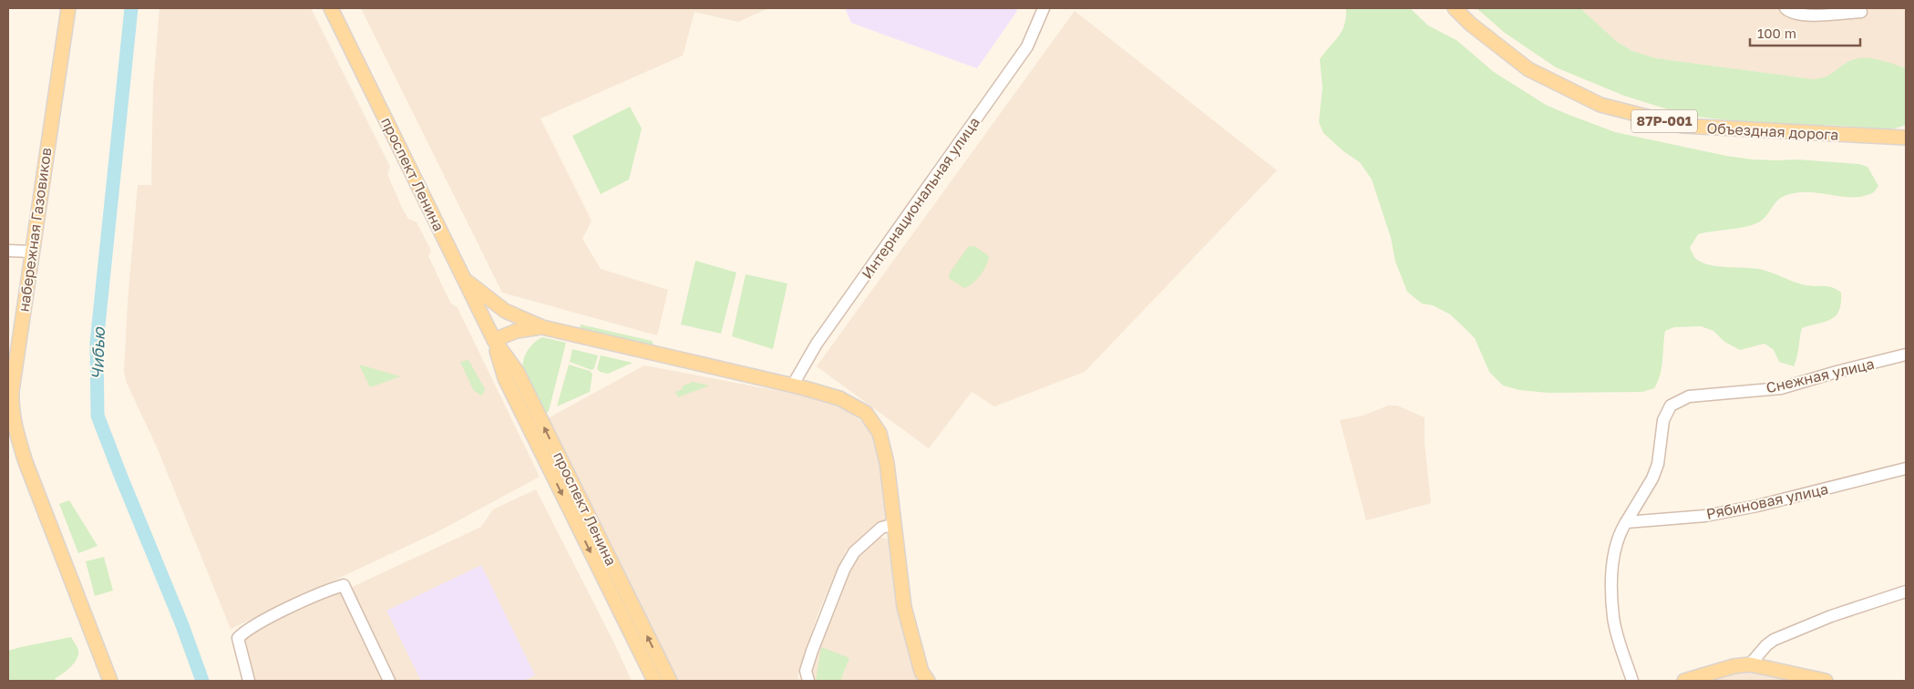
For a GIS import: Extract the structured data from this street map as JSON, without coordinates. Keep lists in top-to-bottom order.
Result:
{
  "streets": {
    "main road": [
      "87Р-001",
      "Объездная дорога",
      "проспект Ленина",
      "набережная Газовиков"
    ],
    "street": ["Интернациональная улица", "Снежная улица", "Рябиновая улица"]
  },
  "crossings": [
    ["Снежная улица", "Рябиновая улица"]
  ],
  "water": ["Чибью"],
  "scale_bar": "100 m"
}
